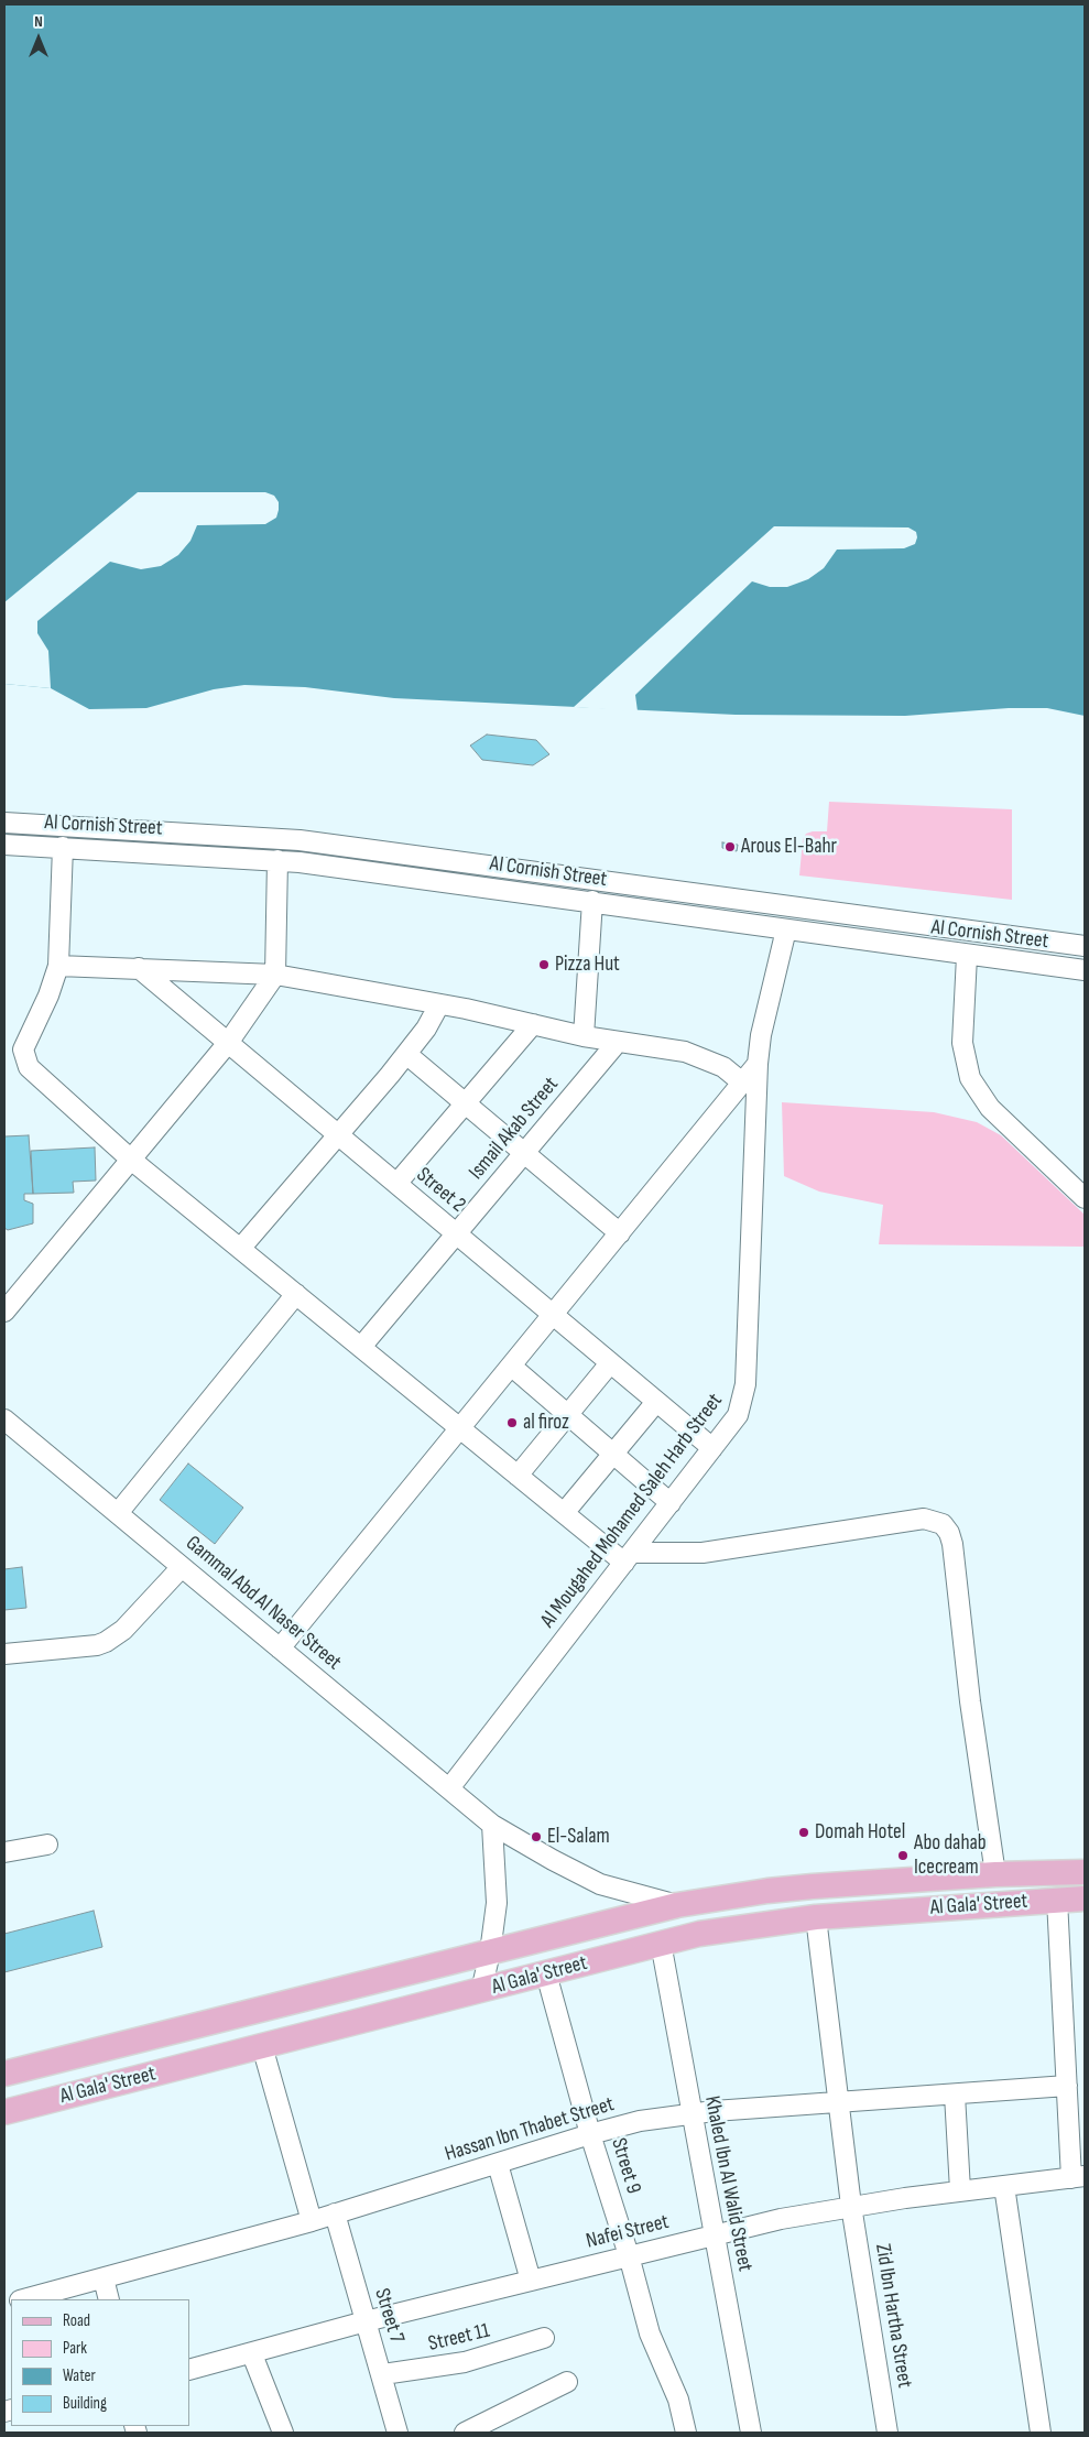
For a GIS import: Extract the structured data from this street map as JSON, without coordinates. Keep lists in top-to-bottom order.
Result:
{
  "streets": {
    "main road": ["Al Gala' Street"],
    "street": [
      "Al Cornish Street",
      "Ismail Akab Street",
      "Street 2",
      "Al Mougahed Mohamed Saleh Harb Street",
      "Gammal Abd Al Naser Street",
      "Hassan Ibn Thabet Street",
      "Street 9",
      "Khaled Ibn Al Walid Street",
      "Nafei Street",
      "Street 7",
      "Zid Ibn Hartha Street",
      "Street 11"
    ]
  },
  "crossings": [
    ["Al Cornish Street", "Al Mougahed Mohamed Saleh Harb Street"],
    ["Ismail Akab Street", "Street 2"],
    ["Street 2", "Al Mougahed Mohamed Saleh Harb Street"],
    ["Al Mougahed Mohamed Saleh Harb Street", "Gammal Abd Al Naser Street"],
    ["Gammal Abd Al Naser Street", "Al Gala' Street"],
    ["Al Gala' Street", "Street 9"],
    ["Al Gala' Street", "Khaled Ibn Al Walid Street"],
    ["Al Gala' Street", "Zid Ibn Hartha Street"],
    ["Hassan Ibn Thabet Street", "Street 9"],
    ["Hassan Ibn Thabet Street", "Khaled Ibn Al Walid Street"],
    ["Hassan Ibn Thabet Street", "Street 7"],
    ["Hassan Ibn Thabet Street", "Zid Ibn Hartha Street"],
    ["Street 9", "Nafei Street"],
    ["Khaled Ibn Al Walid Street", "Nafei Street"],
    ["Nafei Street", "Street 7"],
    ["Nafei Street", "Zid Ibn Hartha Street"],
    ["Street 7", "Street 11"]
  ],
  "places": [
    "Arous El-Bahr",
    "Pizza Hut",
    "al firoz",
    "Domah Hotel",
    "El-Salam",
    "Abo dahab Icecream"
  ],
  "legend": [
    "Road",
    "Park",
    "Water",
    "Building"
  ],
  "north": "top"
}
